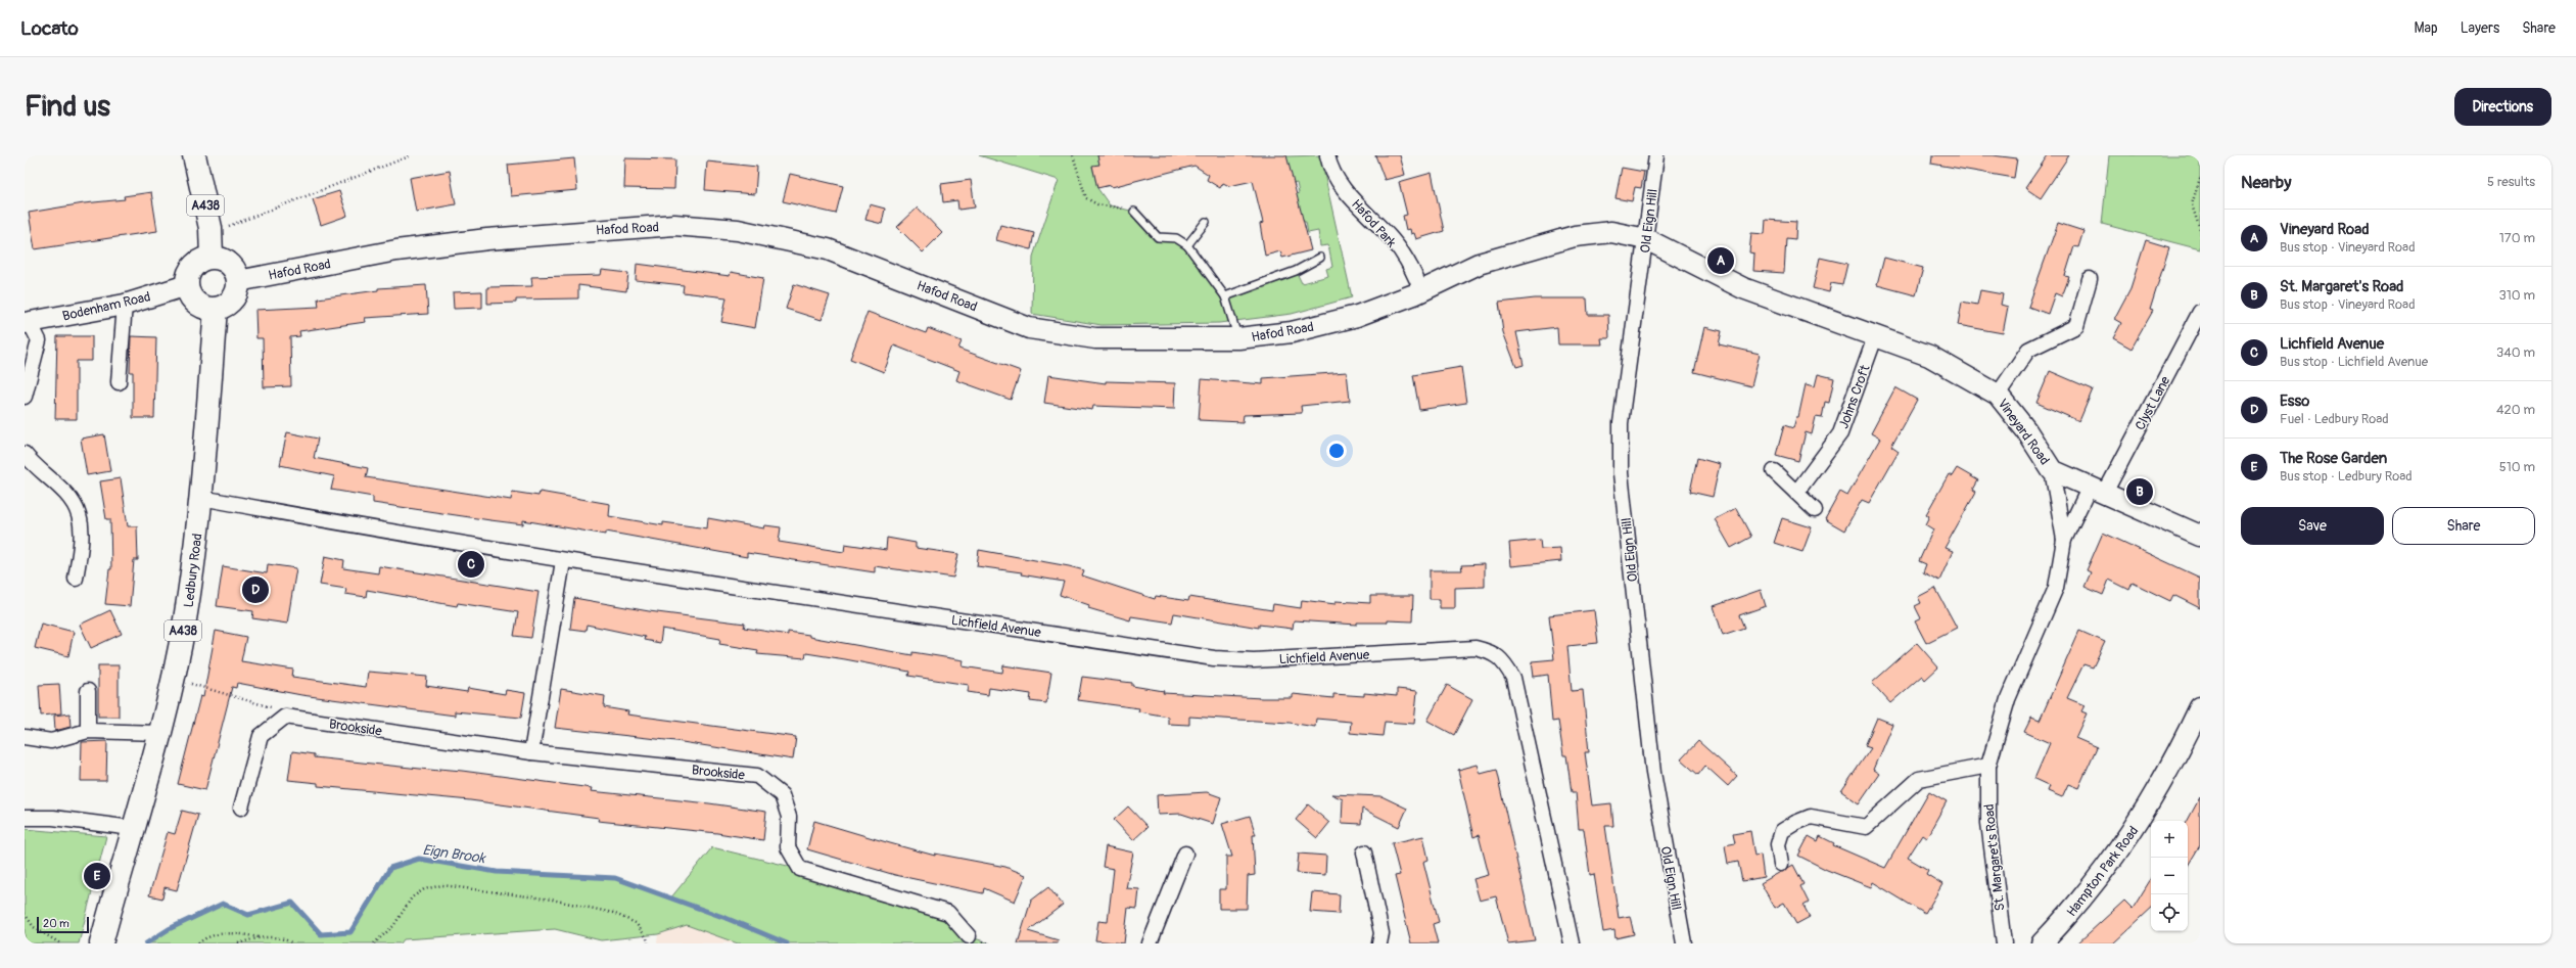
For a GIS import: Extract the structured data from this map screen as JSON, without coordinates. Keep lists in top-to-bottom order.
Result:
{
  "streets": {
    "highway": ["A438", "Ledbury Road"],
    "street": [
      "Old Eign Hill",
      "Hafod Park",
      "Hafod Road",
      "Bodenham Road",
      "Johns Croft",
      "Clyst Lane",
      "Vineyard Road",
      "Lichfield Avenue",
      "Brookside",
      "St. Margaret's Road",
      "Hampton Park Road"
    ]
  },
  "crossings": [
    ["A438", "Hafod Road"],
    ["A438", "Bodenham Road"],
    ["A438", "Ledbury Road"],
    ["Old Eign Hill", "Hafod Road"],
    ["Old Eign Hill", "Vineyard Road"],
    ["Hafod Park", "Hafod Road"],
    ["Hafod Road", "Bodenham Road"],
    ["Hafod Road", "Vineyard Road"],
    ["Hafod Road", "Ledbury Road"],
    ["Bodenham Road", "Ledbury Road"],
    ["Johns Croft", "Vineyard Road"],
    ["Clyst Lane", "Vineyard Road"],
    ["Clyst Lane", "St. Margaret's Road"],
    ["Vineyard Road", "St. Margaret's Road"],
    ["Ledbury Road", "Lichfield Avenue"]
  ],
  "water": ["Eign Brook"],
  "scale_bar": "20 m",
  "page": {
    "header": "Locato",
    "nav": ["Map", "Layers", "Share"],
    "buttons": [
      "Directions",
      ["Save", "Share"]
    ],
    "title": "Find us",
    "heading": ["Nearby", "5 results"],
    "list": [
      {
        "mark": "A",
        "name": "Vineyard Road",
        "note": "Bus stop · Vineyard Road",
        "value": "170 m"
      },
      {
        "mark": "B",
        "name": "St. Margaret's Road",
        "note": "Bus stop · Vineyard Road",
        "value": "310 m"
      },
      {
        "mark": "C",
        "name": "Lichfield Avenue",
        "note": "Bus stop · Lichfield Avenue",
        "value": "340 m"
      },
      {
        "mark": "D",
        "name": "Esso",
        "note": "Fuel · Ledbury Road",
        "value": "420 m"
      },
      {
        "mark": "E",
        "name": "The Rose Garden",
        "note": "Bus stop · Ledbury Road",
        "value": "510 m"
      }
    ],
    "pins": [
      "A",
      "B",
      "C",
      "D",
      "E"
    ],
    "map_buttons": ["+", "−"],
    "scale": "20 m"
  }
}
